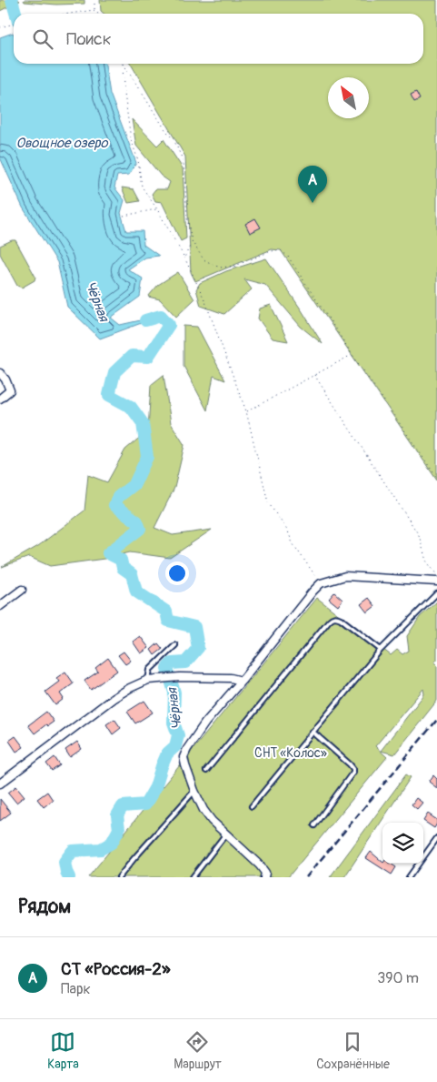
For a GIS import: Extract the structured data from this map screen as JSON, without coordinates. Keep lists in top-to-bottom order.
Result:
{
  "water": ["Овощное озеро", "Чёрная"],
  "parks": ["СНТ «Колос»"],
  "north": "top left",
  "page": {
    "search": "Поиск",
    "pins": "A",
    "heading": "Рядом",
    "list": [
      {
        "mark": "A",
        "name": "СТ «Россия-2»",
        "note": "Парк",
        "value": "390 m"
      }
    ],
    "nav": ["Карта", "Маршрут", "Сохранённые"]
  }
}
